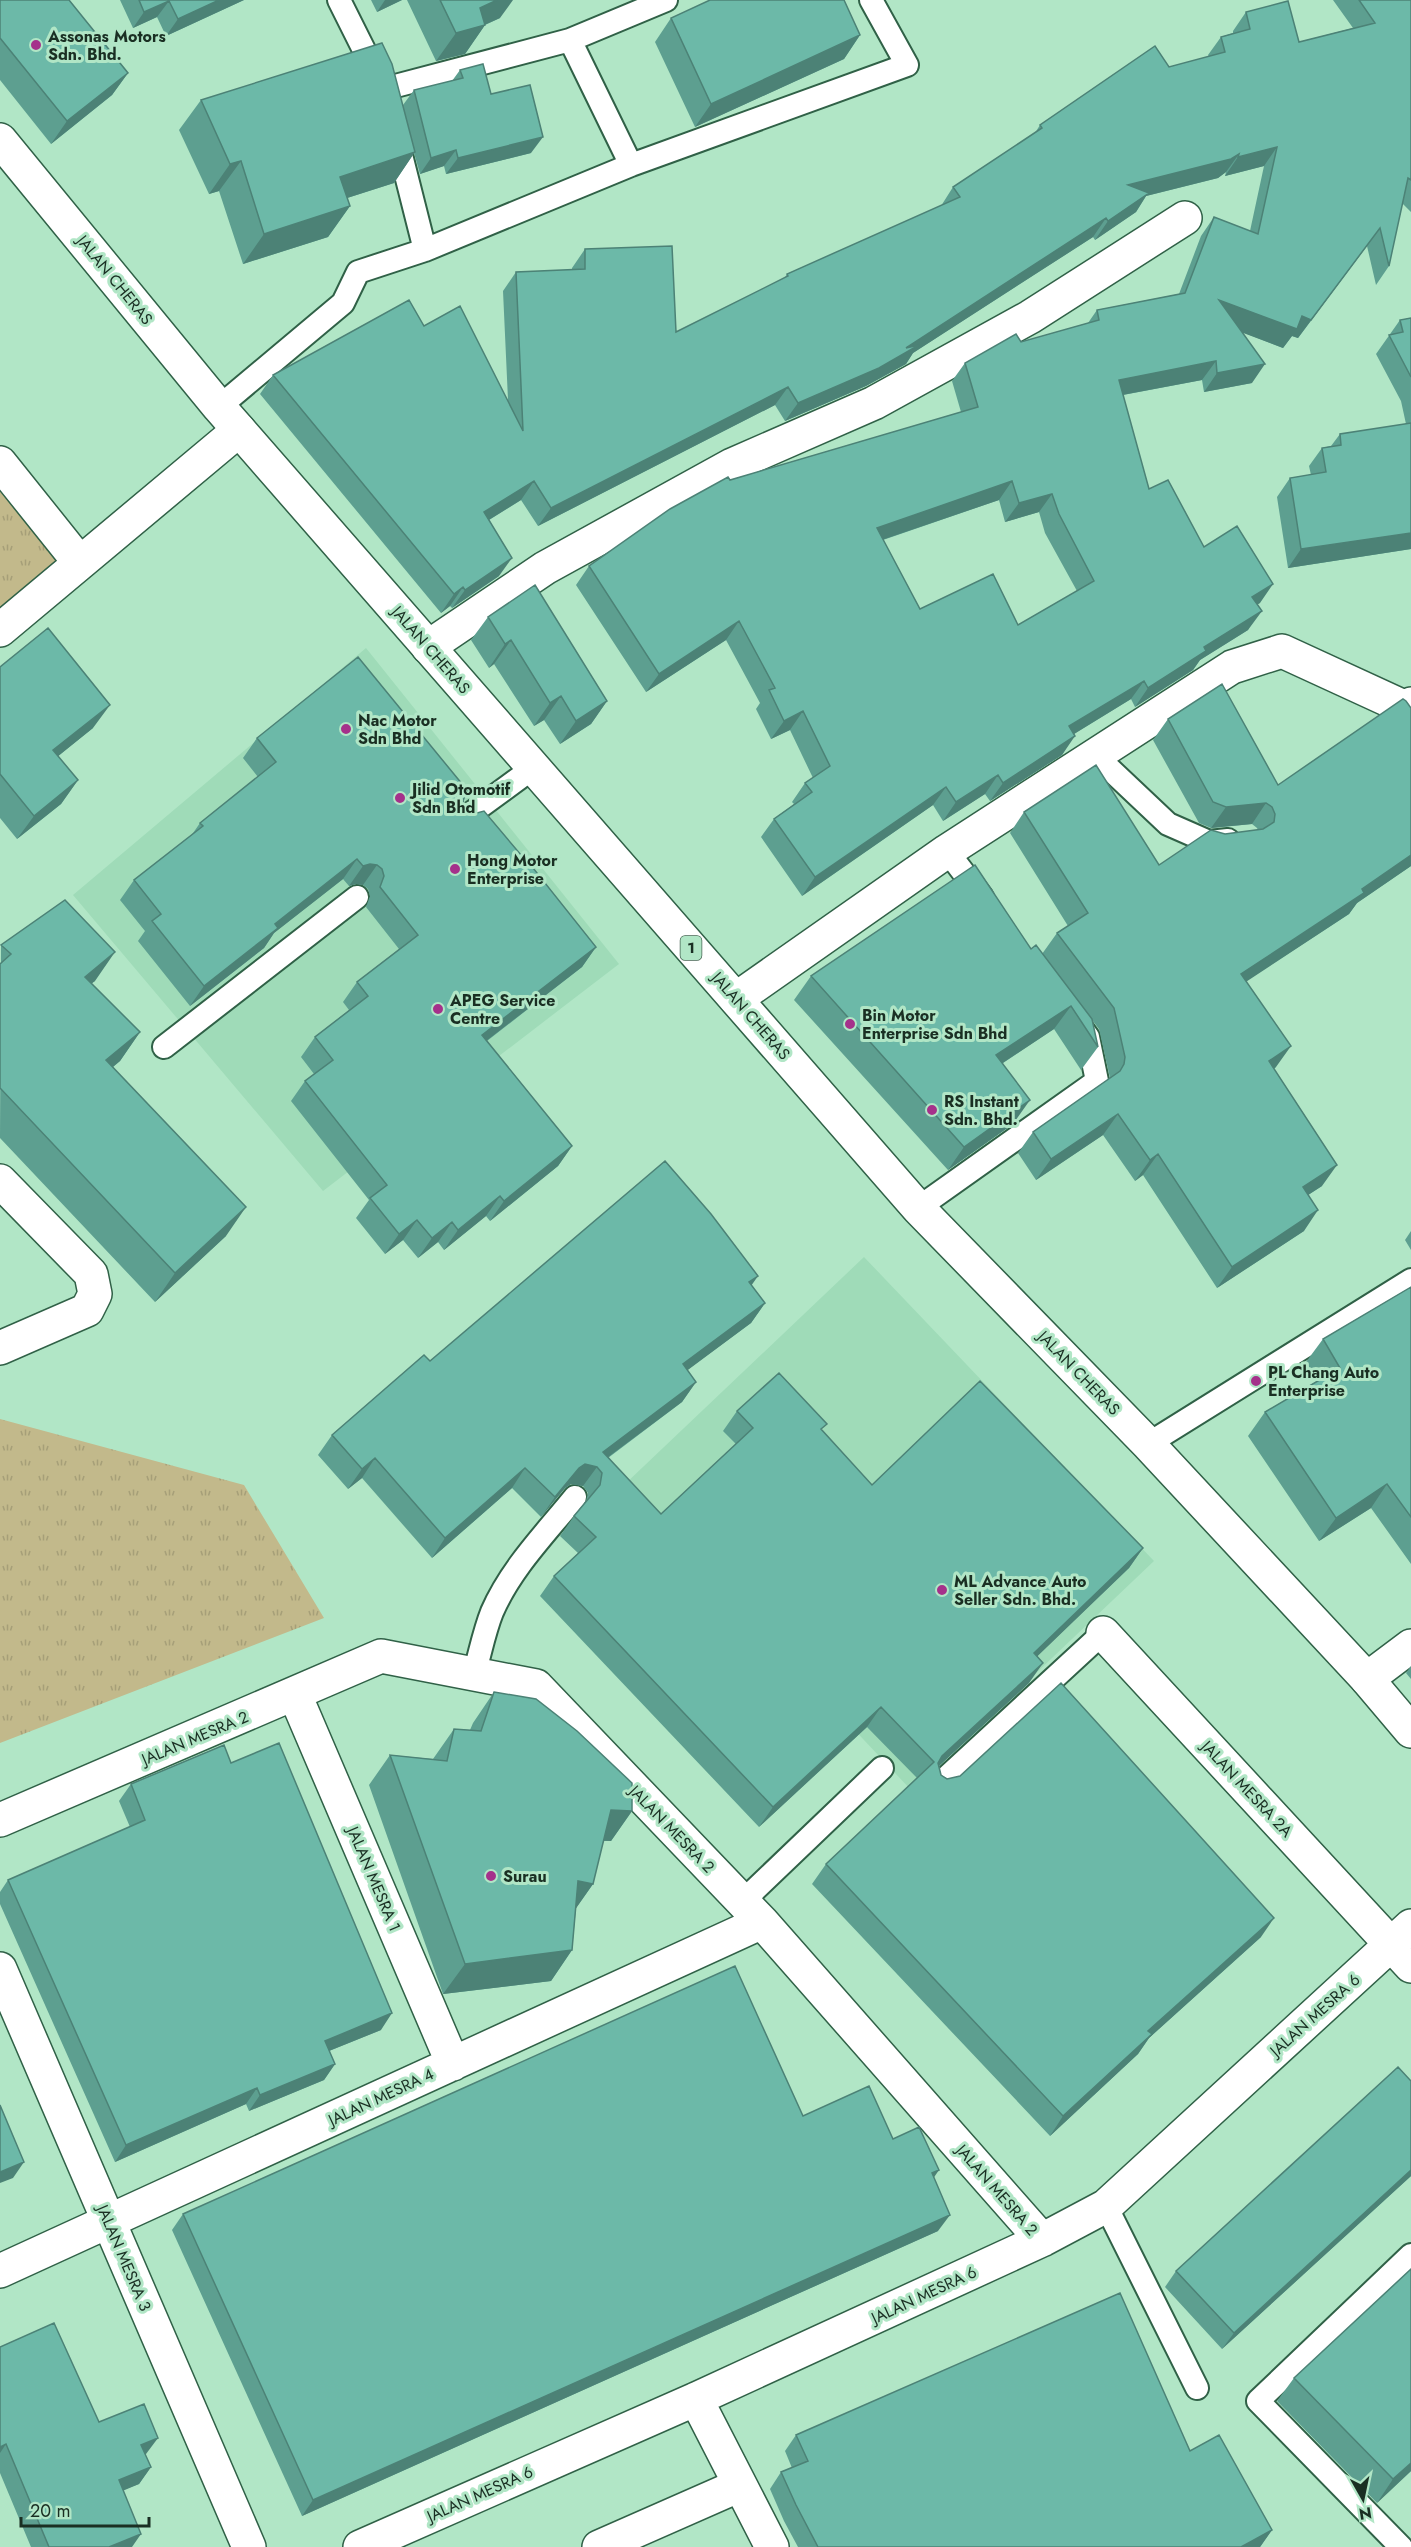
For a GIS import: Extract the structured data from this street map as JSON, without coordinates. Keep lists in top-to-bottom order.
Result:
{
  "streets": {
    "street": [
      "JALAN CHERAS",
      "1",
      "JALAN MESRA 2",
      "JALAN MESRA 2A",
      "JALAN MESRA 1",
      "JALAN MESRA 6",
      "JALAN MESRA 4",
      "JALAN MESRA 3"
    ]
  },
  "crossings": [
    ["JALAN MESRA 2", "JALAN MESRA 1"],
    ["JALAN MESRA 2", "JALAN MESRA 6"],
    ["JALAN MESRA 2", "JALAN MESRA 4"],
    ["JALAN MESRA 2A", "JALAN MESRA 6"],
    ["JALAN MESRA 1", "JALAN MESRA 4"],
    ["JALAN MESRA 4", "JALAN MESRA 3"]
  ],
  "places": [
    "Assonas Motors Sdn. Bhd.",
    "Nac Motor Sdn Bhd",
    "Jilid Otomotif Sdn Bhd",
    "Hong Motor Enterprise",
    "APEG Service Centre",
    "Bin Motor Enterprise Sdn Bhd",
    "RS Instant Sdn. Bhd.",
    "PL Chang Auto Enterprise",
    "ML Advance Auto Seller Sdn. Bhd.",
    "Surau"
  ],
  "scale_bar": "20 m",
  "north": "bottom"
}
